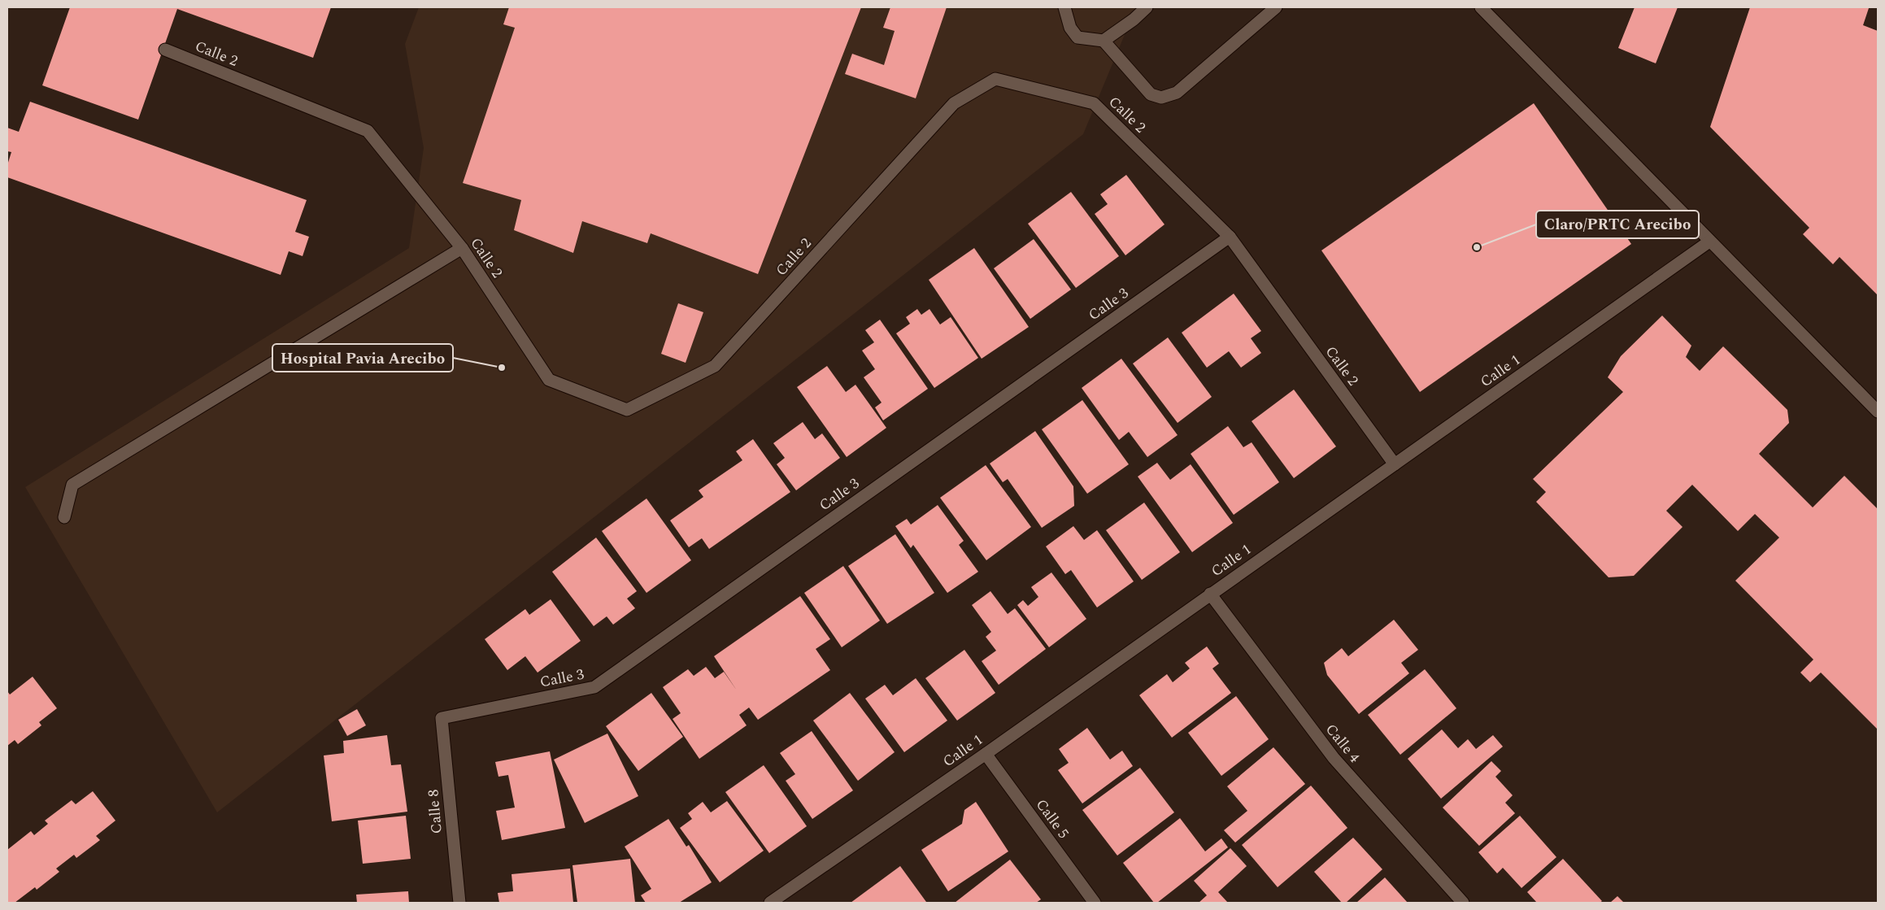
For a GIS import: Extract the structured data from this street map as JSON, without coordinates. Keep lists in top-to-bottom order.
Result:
{
  "streets": {
    "street": [
      "Calle 2",
      "Calle 3",
      "Calle 1",
      "Calle 4",
      "Calle 8",
      "Calle 5"
    ]
  },
  "crossings": [
    ["Calle 2", "Calle 3"],
    ["Calle 2", "Calle 1"],
    ["Calle 3", "Calle 8"],
    ["Calle 1", "Calle 4"],
    ["Calle 1", "Calle 5"]
  ],
  "places": ["Claro/PRTC Arecibo", "Hospital Pavia Arecibo"]
}
